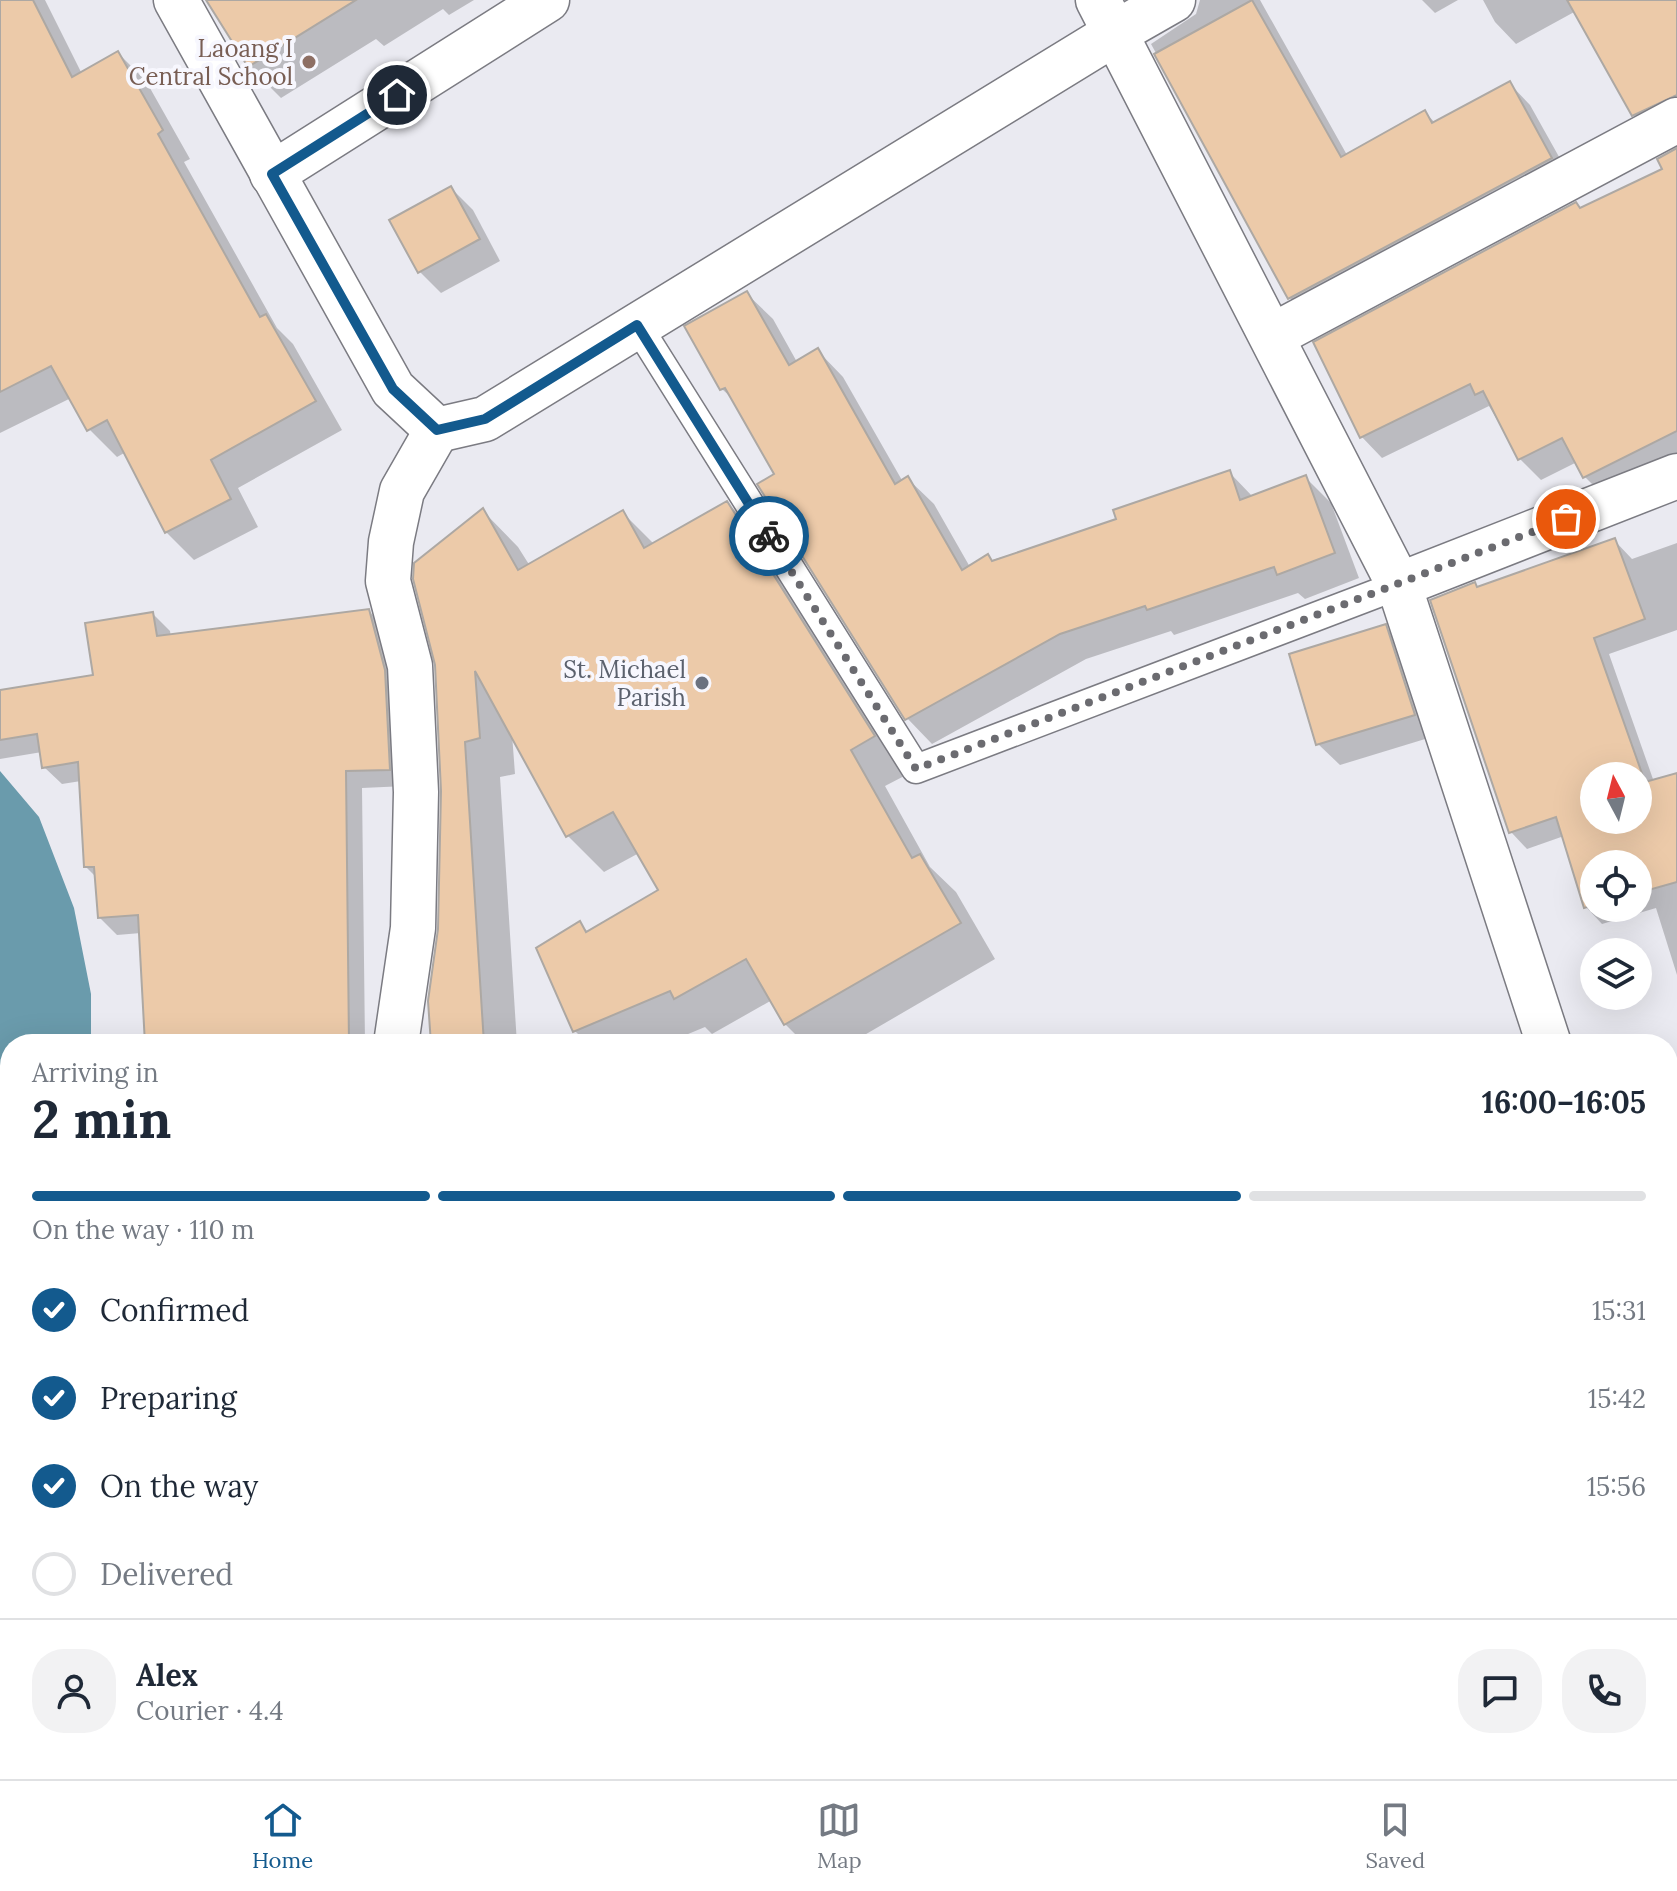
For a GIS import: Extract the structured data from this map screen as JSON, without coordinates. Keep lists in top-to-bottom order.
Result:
{
  "places": ["Laoang I Central School", "St. Michael Parish"],
  "north": "top",
  "page": {
    "heading": ["2 min", "Arriving in", "16:00–16:05"],
    "panel": ["Alex", "Courier · 4.4"],
    "bar": "On the way · 110 m",
    "list": [
      ["Confirmed", "15:31"],
      ["Preparing", "15:42"],
      ["On the way", "15:56"],
      "Delivered"
    ],
    "tabs": ["Home", "Map", "Saved"]
  }
}
